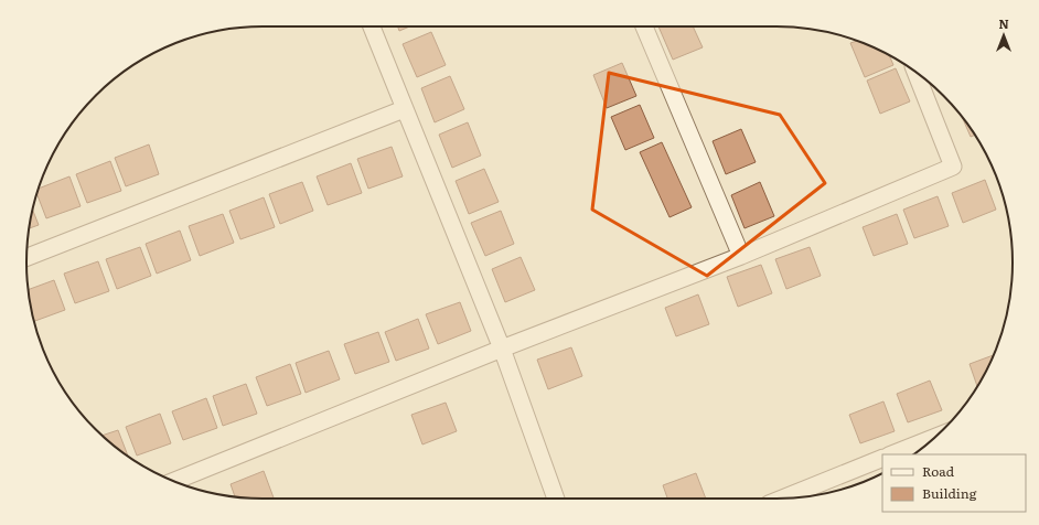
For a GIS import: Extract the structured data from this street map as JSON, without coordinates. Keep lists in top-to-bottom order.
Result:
{
  "legend": ["Road", "Building"],
  "north": "top"
}
